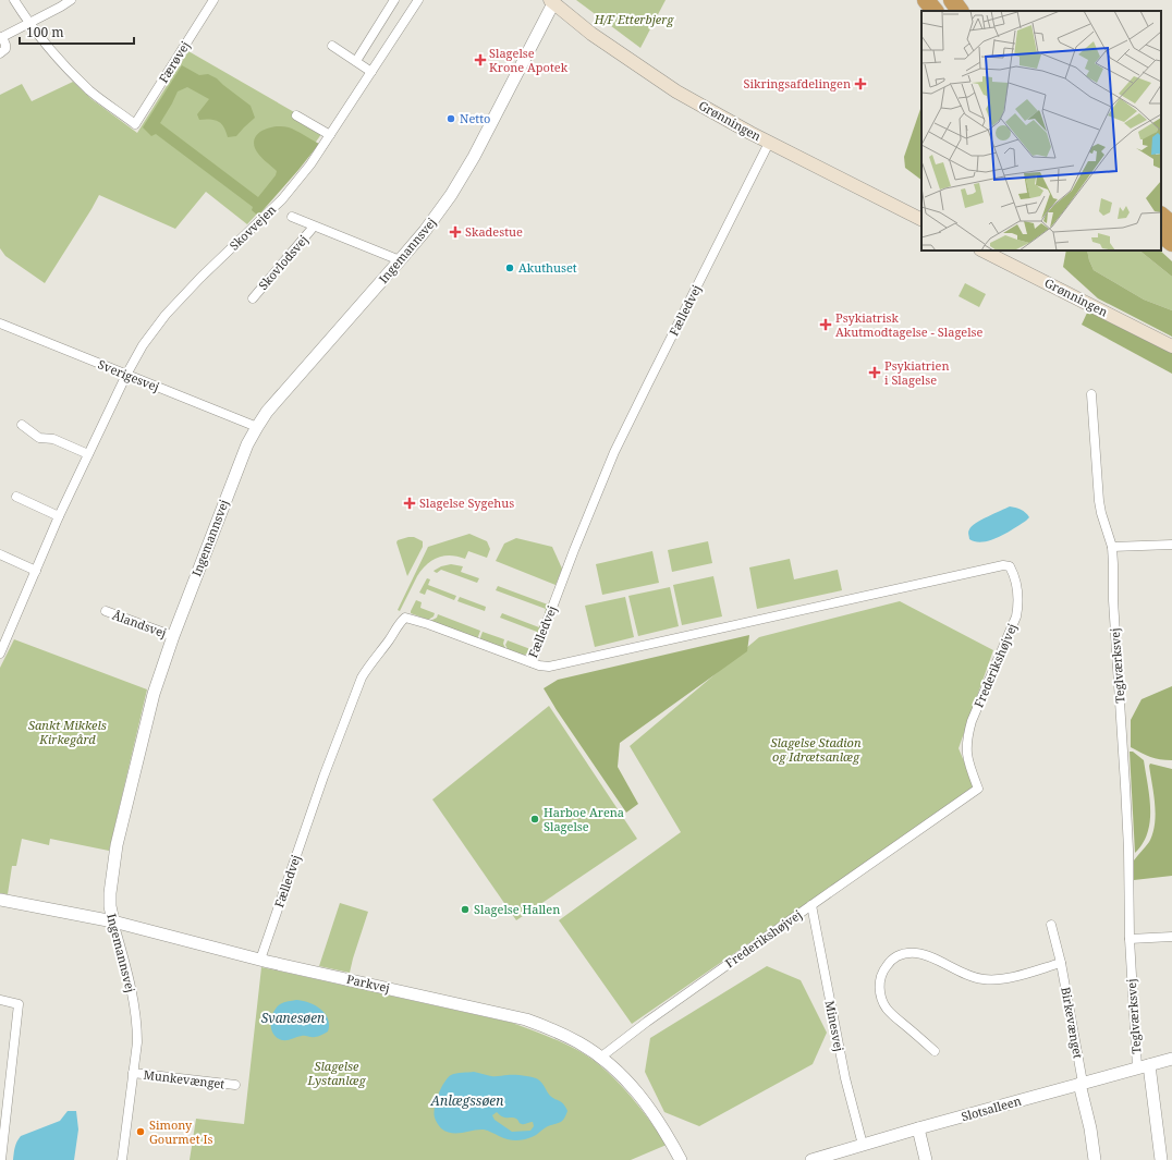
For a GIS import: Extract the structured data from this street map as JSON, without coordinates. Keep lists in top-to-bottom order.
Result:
{
  "streets": {
    "main road": ["Grønningen"],
    "street": [
      "Færøvej",
      "Skovvejen",
      "Ingemannsvej",
      "Skovlodsvej",
      "Fælledvej",
      "Sverigesvej",
      "Ålandsvej",
      "Frederikshøjvej",
      "Teglværksvej",
      "Parkvej",
      "Birkevænget",
      "Minesvej",
      "Munkevænget",
      "Slotsalleen"
    ]
  },
  "crossings": [
    ["Grønningen", "Ingemannsvej"],
    ["Grønningen", "Fælledvej"],
    ["Skovvejen", "Sverigesvej"],
    ["Ingemannsvej", "Skovlodsvej"],
    ["Ingemannsvej", "Sverigesvej"],
    ["Ingemannsvej", "Ålandsvej"],
    ["Ingemannsvej", "Parkvej"],
    ["Ingemannsvej", "Munkevænget"],
    ["Fælledvej", "Frederikshøjvej"],
    ["Fælledvej", "Parkvej"],
    ["Frederikshøjvej", "Parkvej"],
    ["Frederikshøjvej", "Minesvej"],
    ["Teglværksvej", "Slotsalleen"],
    ["Birkevænget", "Slotsalleen"],
    ["Minesvej", "Slotsalleen"]
  ],
  "water": ["Svanesøen", "Anlægssøen"],
  "parks": [
    "H/F Etterbjerg",
    "Sankt Mikkels Kirkegård",
    "Slagelse Stadion og Idrætsanlæg",
    "Slagelse Lystanlæg"
  ],
  "places": {
    "health": [
      "Slagelse Krone Apotek",
      "Sikringsafdelingen",
      "Skadestue",
      "Psykiatrisk Akutmodtagelse - Slagelse",
      "Psykiatrien i Slagelse",
      "Slagelse Sygehus"
    ],
    "other": [
      "Netto",
      "Akuthuset",
      "Harboe Arena Slagelse",
      "Slagelse Hallen",
      "Simony Gourmet Is"
    ]
  },
  "scale_bar": "100 m"
}
